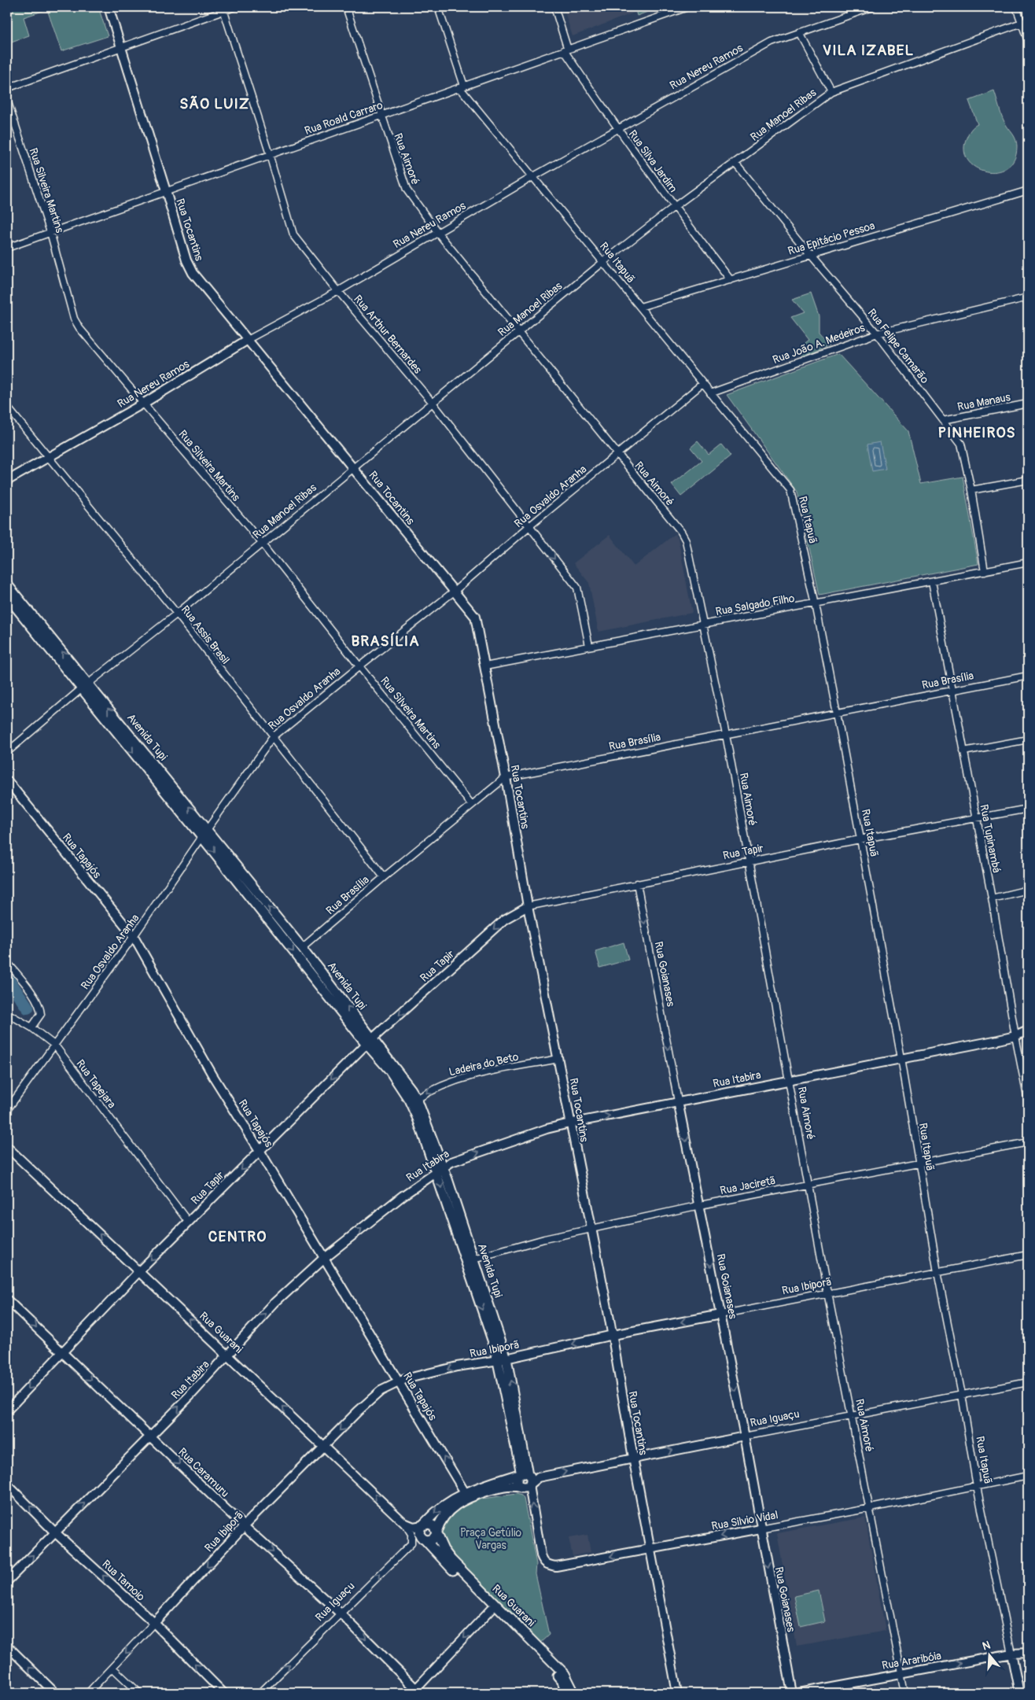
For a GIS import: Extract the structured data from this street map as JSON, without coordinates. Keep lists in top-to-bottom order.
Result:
{
  "streets": {
    "main road": ["Avenida Tupi", "Rua Guarani", "Rua Iguaçu"],
    "street": [
      "Rua Nereu Ramos",
      "Rua Manoel Ribas",
      "Rua Roald Carraro",
      "Rua Aimoré",
      "Rua Silva Jardim",
      "Rua Silveira Martins",
      "Rua Tocantins",
      "Rua Epitácio Pessoa",
      "Rua Itapuã",
      "Rua Arthur Bernardes",
      "Rua João A. Medeiros",
      "Rua Felipe Camarão",
      "Rua Manaus",
      "Rua Osvaldo Aranha",
      "Rua Salgado Filho",
      "Rua Assis Brasil",
      "Rua Brasília",
      "Rua Tupinambá",
      "Rua Tapir",
      "Rua Tapajós",
      "Rua Goianases",
      "Ladeira do Beto",
      "Rua Itabira",
      "Rua Tapejara",
      "Rua Jaciretã",
      "Rua Ibiporã",
      "Rua Caramuru",
      "Rua Silvio Vidal",
      "Rua Tamoio",
      "Rua Araribóia"
    ]
  },
  "crossings": [
    ["Rua Nereu Ramos", "Rua Aimoré"],
    ["Rua Nereu Ramos", "Rua Silva Jardim"],
    ["Rua Nereu Ramos", "Rua Silveira Martins"],
    ["Rua Nereu Ramos", "Rua Tocantins"],
    ["Rua Nereu Ramos", "Rua Itapuã"],
    ["Rua Nereu Ramos", "Rua Arthur Bernardes"],
    ["Rua Nereu Ramos", "Rua Assis Brasil"],
    ["Rua Manoel Ribas", "Rua Aimoré"],
    ["Rua Manoel Ribas", "Rua Silva Jardim"],
    ["Rua Manoel Ribas", "Rua Silveira Martins"],
    ["Rua Manoel Ribas", "Rua Tocantins"],
    ["Rua Manoel Ribas", "Rua Itapuã"],
    ["Rua Manoel Ribas", "Rua Arthur Bernardes"],
    ["Rua Manoel Ribas", "Rua Felipe Camarão"],
    ["Rua Manoel Ribas", "Rua Assis Brasil"],
    ["Rua Manoel Ribas", "Avenida Tupi"],
    ["Rua Roald Carraro", "Rua Aimoré"],
    ["Rua Roald Carraro", "Rua Silva Jardim"],
    ["Rua Roald Carraro", "Rua Silveira Martins"],
    ["Rua Roald Carraro", "Rua Tocantins"],
    ["Rua Roald Carraro", "Rua Itapuã"],
    ["Rua Roald Carraro", "Rua Arthur Bernardes"],
    ["Rua Aimoré", "Rua Osvaldo Aranha"],
    ["Rua Aimoré", "Rua Salgado Filho"],
    ["Rua Aimoré", "Rua Brasília"],
    ["Rua Aimoré", "Rua Tapir"],
    ["Rua Aimoré", "Rua Itabira"],
    ["Rua Aimoré", "Rua Jaciretã"],
    ["Rua Aimoré", "Rua Ibiporã"],
    ["Rua Aimoré", "Rua Iguaçu"],
    ["Rua Aimoré", "Rua Silvio Vidal"],
    ["Rua Aimoré", "Rua Araribóia"],
    ["Rua Silva Jardim", "Rua Epitácio Pessoa"],
    ["Rua Silveira Martins", "Rua Osvaldo Aranha"],
    ["Rua Silveira Martins", "Rua Brasília"],
    ["Rua Tocantins", "Rua Osvaldo Aranha"],
    ["Rua Tocantins", "Rua Salgado Filho"],
    ["Rua Tocantins", "Rua Brasília"],
    ["Rua Tocantins", "Rua Tapir"],
    ["Rua Tocantins", "Ladeira do Beto"],
    ["Rua Tocantins", "Rua Itabira"],
    ["Rua Tocantins", "Rua Jaciretã"],
    ["Rua Tocantins", "Rua Ibiporã"],
    ["Rua Tocantins", "Rua Iguaçu"],
    ["Rua Tocantins", "Rua Silvio Vidal"],
    ["Rua Epitácio Pessoa", "Rua Itapuã"],
    ["Rua Epitácio Pessoa", "Rua Felipe Camarão"],
    ["Rua Itapuã", "Rua João A. Medeiros"],
    ["Rua Itapuã", "Rua Osvaldo Aranha"],
    ["Rua Itapuã", "Rua Salgado Filho"],
    ["Rua Itapuã", "Rua Brasília"],
    ["Rua Itapuã", "Rua Tapir"],
    ["Rua Itapuã", "Rua Itabira"],
    ["Rua Itapuã", "Rua Jaciretã"],
    ["Rua Itapuã", "Rua Ibiporã"],
    ["Rua Itapuã", "Rua Iguaçu"],
    ["Rua Itapuã", "Rua Silvio Vidal"],
    ["Rua Itapuã", "Rua Araribóia"],
    ["Rua Arthur Bernardes", "Rua Osvaldo Aranha"],
    ["Rua Arthur Bernardes", "Rua Salgado Filho"],
    ["Rua João A. Medeiros", "Rua Felipe Camarão"],
    ["Rua Felipe Camarão", "Rua Manaus"],
    ["Rua Felipe Camarão", "Rua Salgado Filho"],
    ["Rua Osvaldo Aranha", "Rua Assis Brasil"],
    ["Rua Osvaldo Aranha", "Avenida Tupi"],
    ["Rua Osvaldo Aranha", "Rua Tapajós"],
    ["Rua Osvaldo Aranha", "Rua Tapejara"],
    ["Rua Salgado Filho", "Rua Tupinambá"],
    ["Rua Assis Brasil", "Rua Brasília"],
    ["Rua Brasília", "Avenida Tupi"],
    ["Rua Brasília", "Rua Tupinambá"],
    ["Avenida Tupi", "Rua Tapir"],
    ["Avenida Tupi", "Ladeira do Beto"],
    ["Avenida Tupi", "Rua Itabira"],
    ["Avenida Tupi", "Rua Jaciretã"],
    ["Avenida Tupi", "Rua Ibiporã"],
    ["Rua Tupinambá", "Rua Tapir"],
    ["Rua Tupinambá", "Rua Itabira"],
    ["Rua Tapir", "Rua Tapajós"],
    ["Rua Tapir", "Rua Goianases"],
    ["Rua Tapir", "Rua Tapejara"],
    ["Rua Tapir", "Rua Guarani"],
    ["Rua Tapir", "Rua Caramuru"],
    ["Rua Tapajós", "Rua Itabira"],
    ["Rua Tapajós", "Rua Ibiporã"],
    ["Rua Goianases", "Rua Itabira"],
    ["Rua Goianases", "Rua Jaciretã"],
    ["Rua Goianases", "Rua Ibiporã"],
    ["Rua Goianases", "Rua Iguaçu"],
    ["Rua Goianases", "Rua Silvio Vidal"],
    ["Rua Itabira", "Rua Guarani"],
    ["Rua Itabira", "Rua Caramuru"],
    ["Rua Itabira", "Rua Tamoio"],
    ["Rua Ibiporã", "Rua Guarani"],
    ["Rua Ibiporã", "Rua Caramuru"],
    ["Rua Ibiporã", "Rua Tamoio"],
    ["Rua Guarani", "Rua Iguaçu"],
    ["Rua Iguaçu", "Rua Caramuru"],
    ["Rua Iguaçu", "Rua Silvio Vidal"]
  ],
  "one_way": [
    "Rua Tapir",
    "Rua Goianases",
    "Ladeira do Beto",
    "Rua Itabira",
    "Rua Ibiporã",
    "Rua Guarani",
    "Rua Iguaçu",
    "Rua Caramuru",
    "Rua Tamoio",
    "Rua Araribóia"
  ],
  "districts": [
    "VILA IZABEL",
    "SÃO LUIZ",
    "PINHEIROS",
    "BRASÍLIA",
    "CENTRO"
  ],
  "parks": ["Praça Getúlio Vargas"],
  "north": "top"
}
